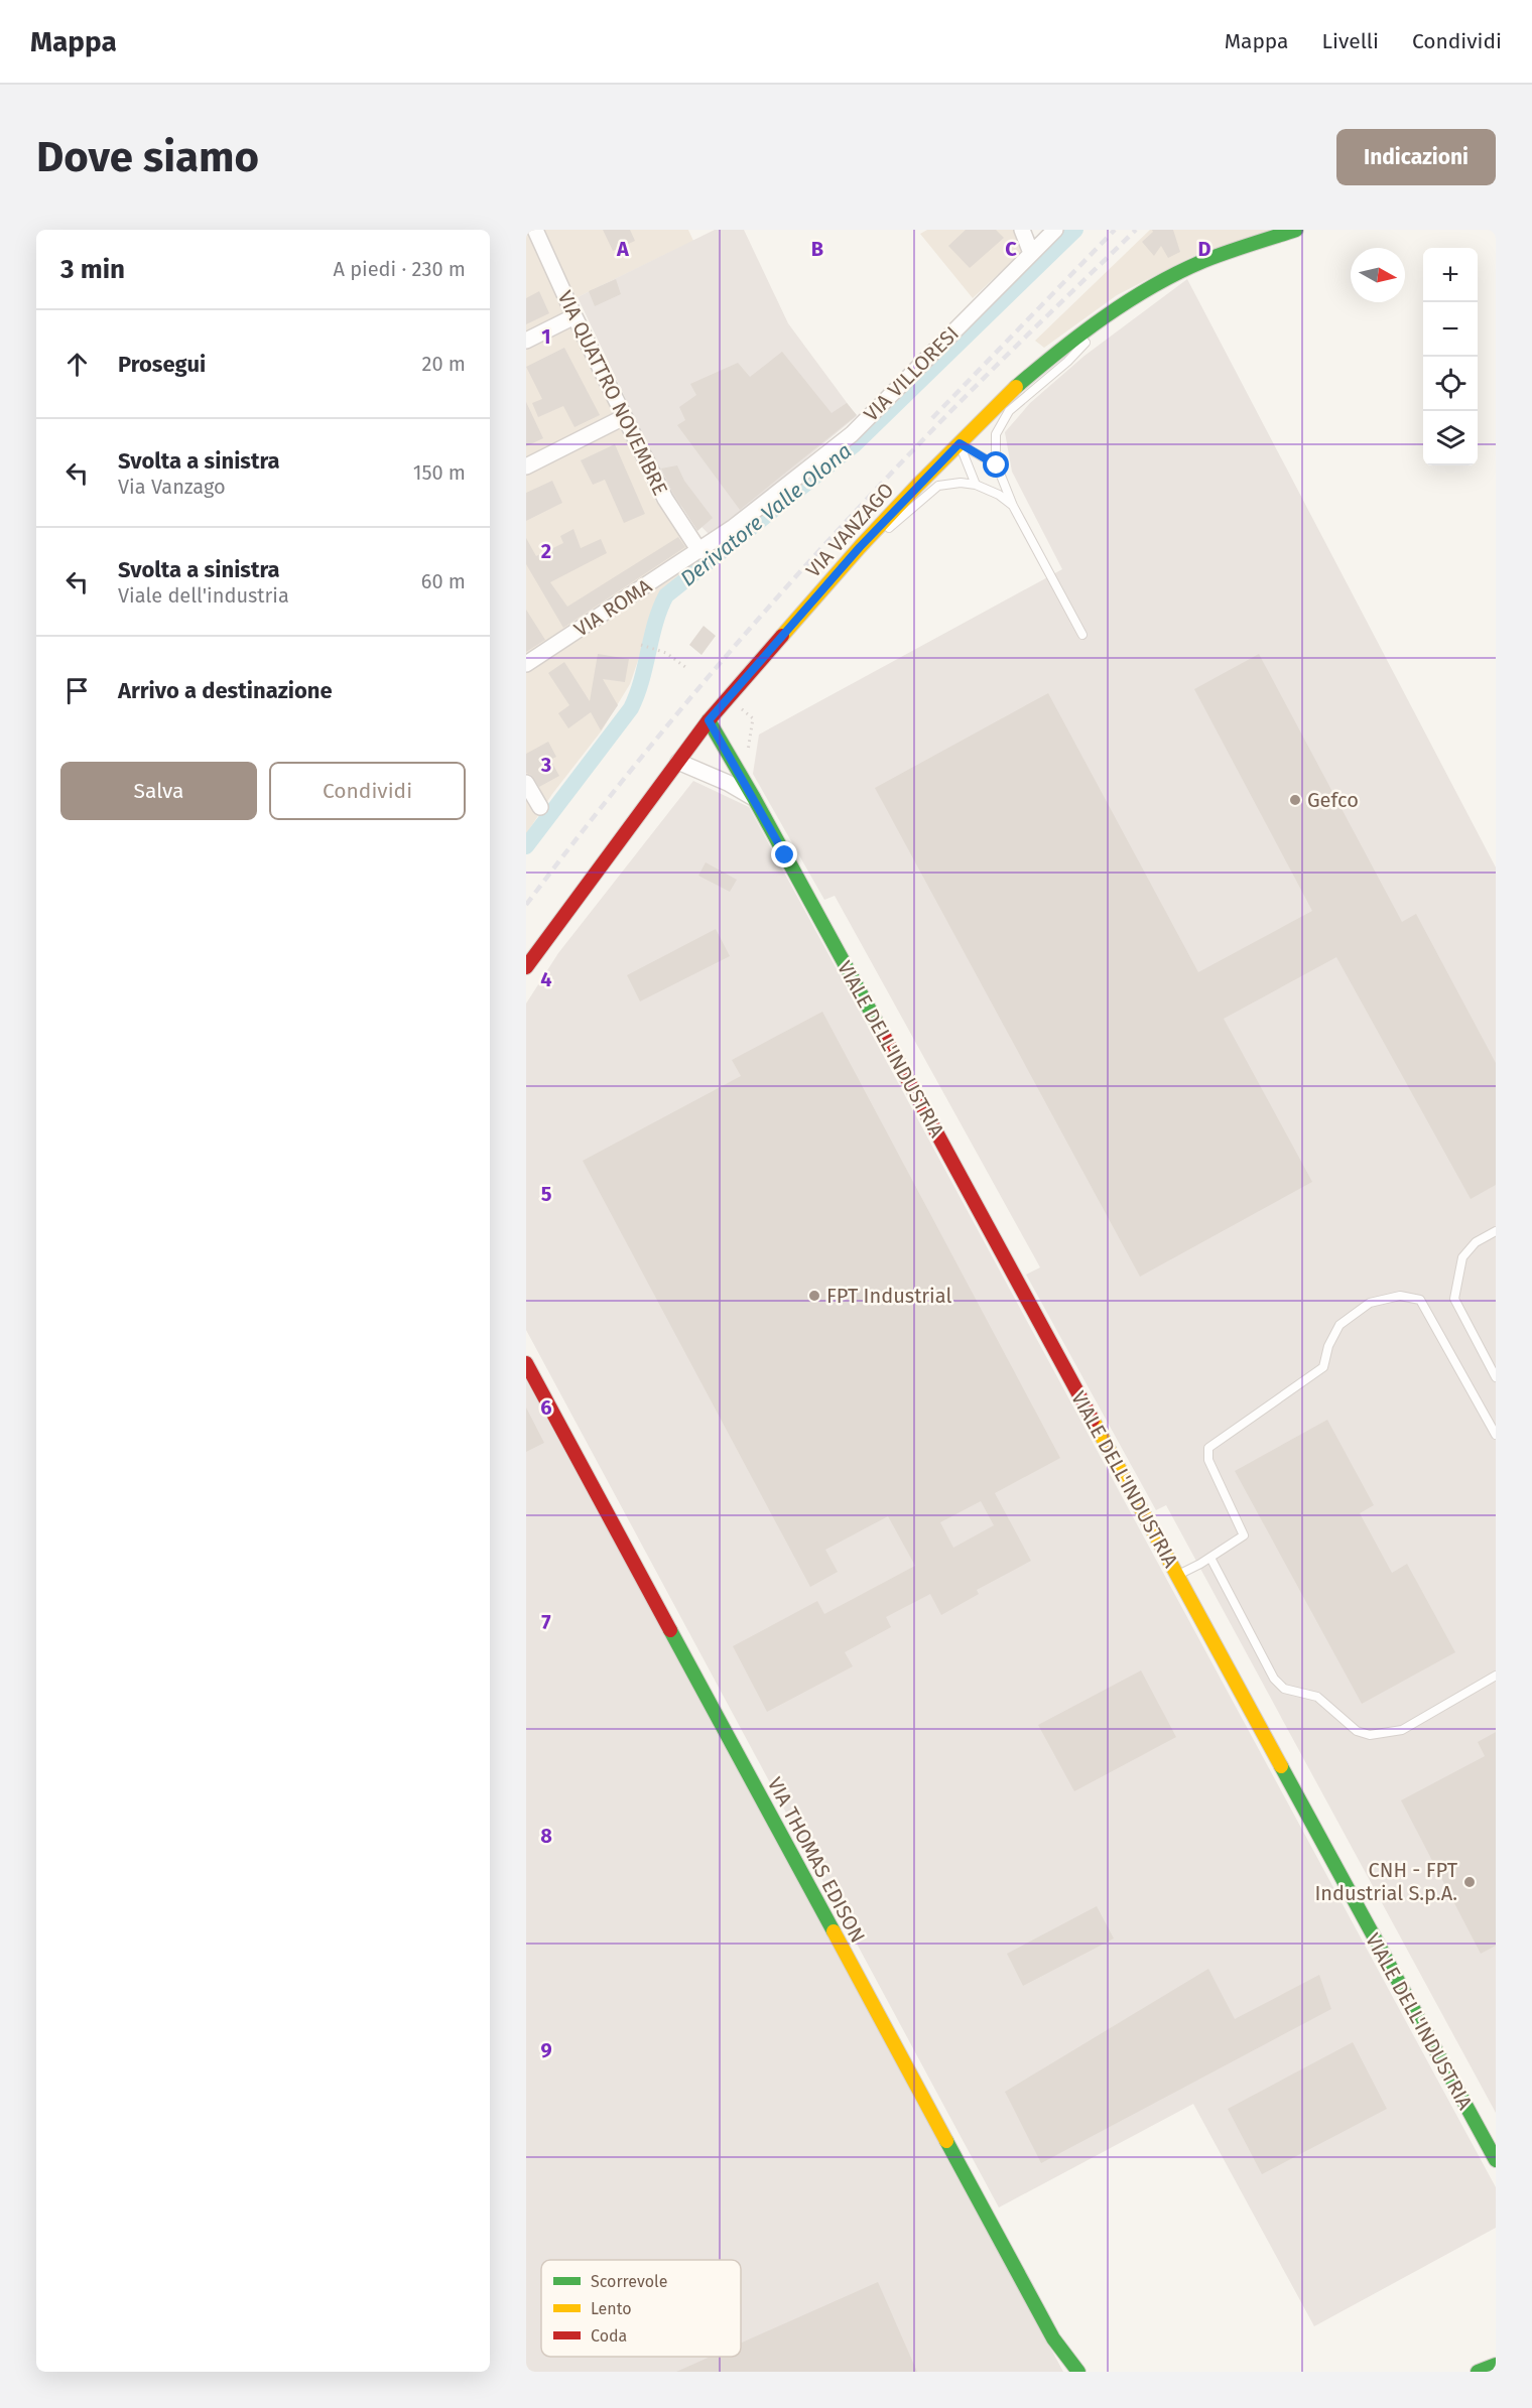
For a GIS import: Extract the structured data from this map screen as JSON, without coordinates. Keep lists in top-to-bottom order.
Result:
{
  "streets": {
    "street": [
      "VIA VILLORESI",
      "VIA QUATTRO NOVEMBRE",
      "VIA VANZAGO",
      "VIA ROMA",
      "VIALE DELL'INDUSTRIA",
      "VIA THOMAS EDISON"
    ]
  },
  "crossings": [
    ["VIA VILLORESI", "VIA QUATTRO NOVEMBRE"],
    ["VIA VILLORESI", "VIA ROMA"],
    ["VIA QUATTRO NOVEMBRE", "VIA ROMA"],
    ["VIA VANZAGO", "VIALE DELL'INDUSTRIA"]
  ],
  "water": ["Derivatore Valle Olona"],
  "places": ["Gefco", "FPT Industrial", "CNH - FPT Industrial S.p.A."],
  "legend": ["Scorrevole", "Lento", "Coda"],
  "north": "right",
  "page": {
    "header": "Mappa",
    "nav": ["Mappa", "Livelli", "Condividi"],
    "buttons": [
      "Indicazioni",
      ["Salva", "Condividi"]
    ],
    "title": "Dove siamo",
    "heading": ["3 min", "A piedi · 230 m"],
    "map_buttons": ["+", "−"],
    "list": [
      ["Prosegui", "20 m"],
      ["Svolta a sinistra", "Via Vanzago", "150 m"],
      ["Svolta a sinistra", "Viale dell'industria", "60 m"],
      "Arrivo a destinazione"
    ]
  },
  "grid": {
    "columns": [
      "A",
      "B",
      "C",
      "D"
    ],
    "rows": [
      "1",
      "2",
      "3",
      "4",
      "5",
      "6",
      "7",
      "8",
      "9"
    ]
  }
}
